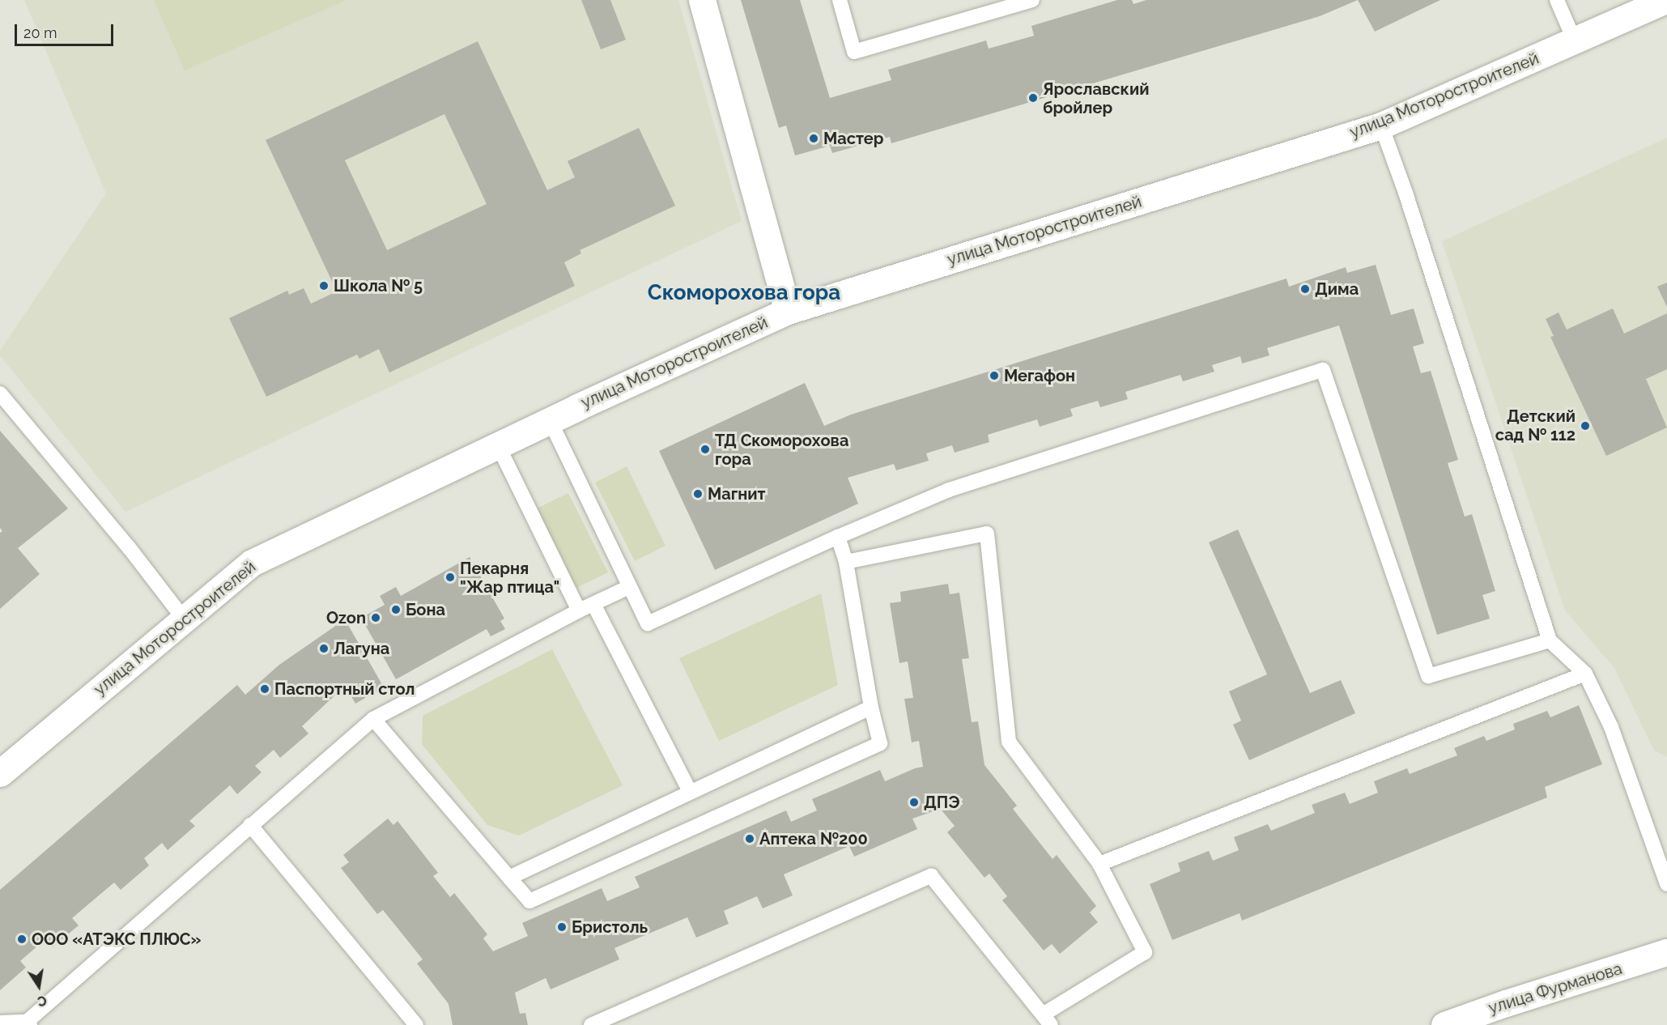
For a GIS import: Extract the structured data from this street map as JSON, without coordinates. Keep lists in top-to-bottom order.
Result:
{
  "streets": {
    "street": ["улица Моторостроителей", "улица Фурманова"]
  },
  "districts": ["Скоморохова гора"],
  "places": [
    "Ярославский бройлер",
    "Мастер",
    "Школа № 5",
    "Дима",
    "Мегафон",
    "Детский сад № 112",
    "ТД Скоморохова гора",
    "Магнит",
    "Пекарня \"Жар птица\"",
    "Бона",
    "Ozon",
    "Лагуна",
    "Паспортный стол",
    "ДПЭ",
    "Аптека №200",
    "Бристоль",
    "ООО «АТЭКС ПЛЮС»"
  ],
  "scale_bar": "20 m",
  "north": "bottom"
}
